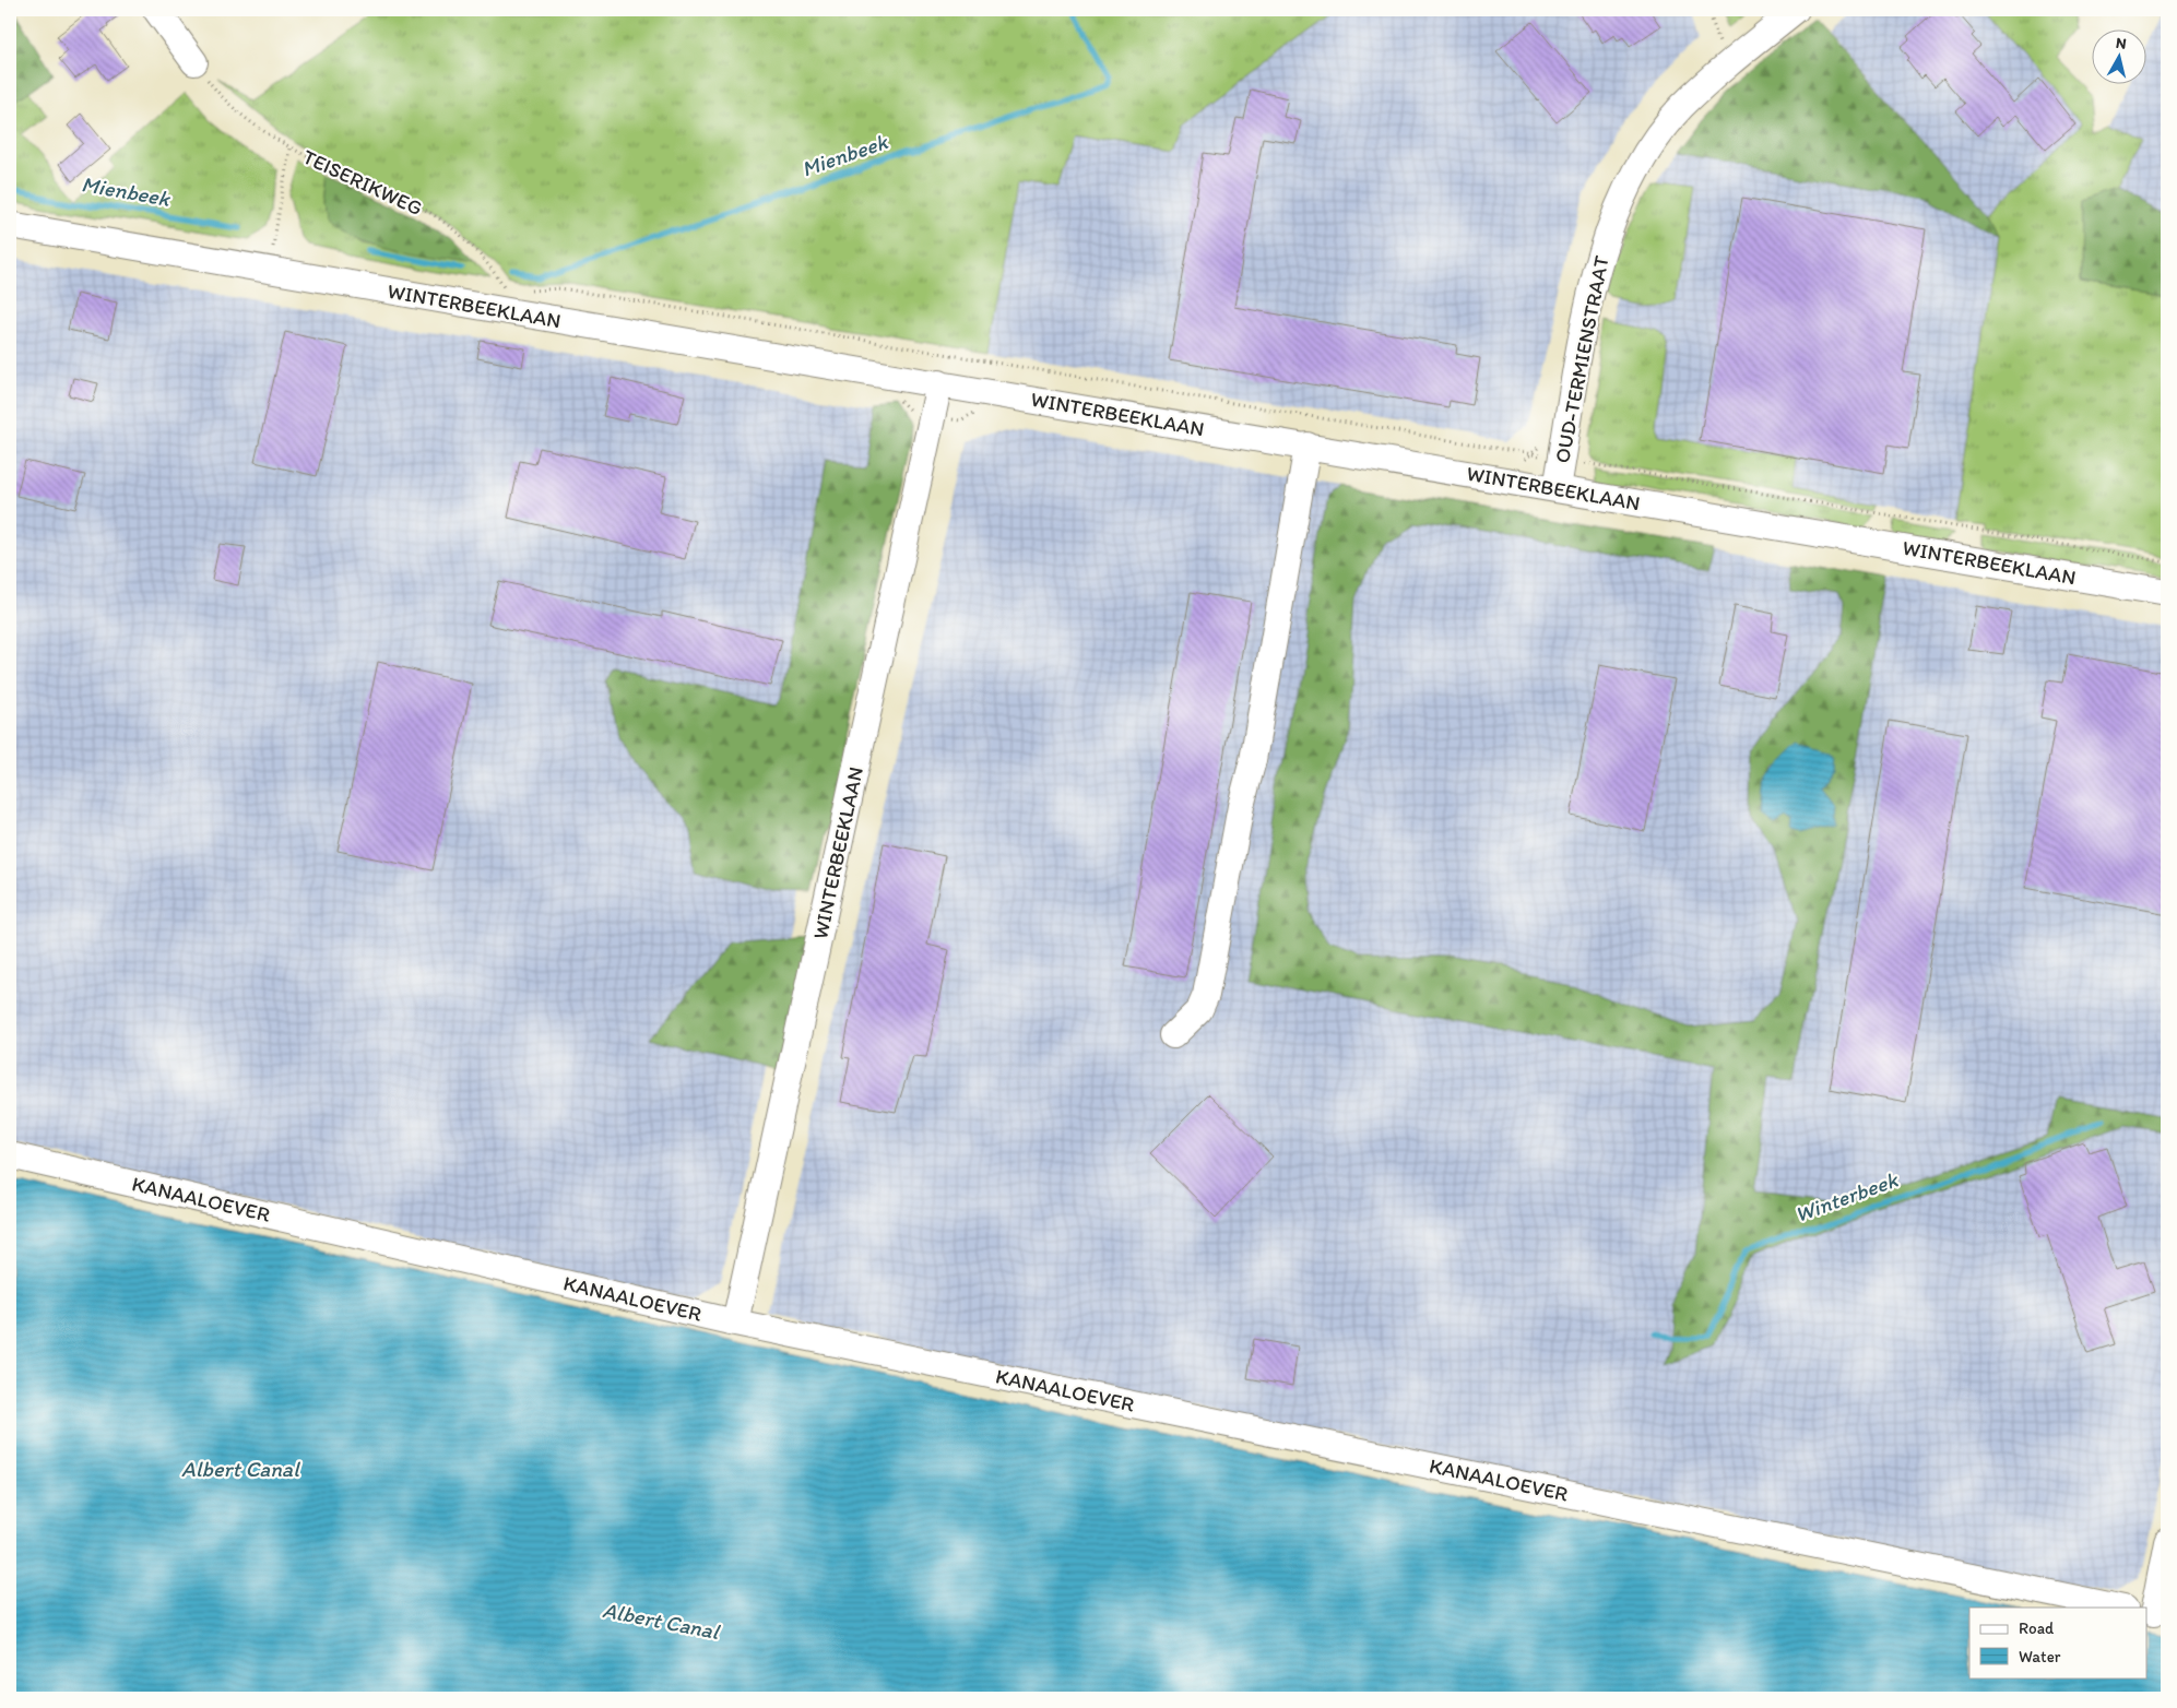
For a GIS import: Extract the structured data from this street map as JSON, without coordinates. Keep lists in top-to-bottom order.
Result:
{
  "streets": {
    "street": ["WINTERBEEKLAAN", "OUD-TERMIENSTRAAT", "KANAALOEVER"],
    "path": ["TEISERIKWEG"]
  },
  "crossings": [
    ["TEISERIKWEG", "WINTERBEEKLAAN"],
    ["WINTERBEEKLAAN", "OUD-TERMIENSTRAAT"],
    ["WINTERBEEKLAAN", "KANAALOEVER"]
  ],
  "water": ["Mienbeek", "Winterbeek", "Albert Canal"],
  "legend": ["Road", "Water"],
  "north": "top"
}
